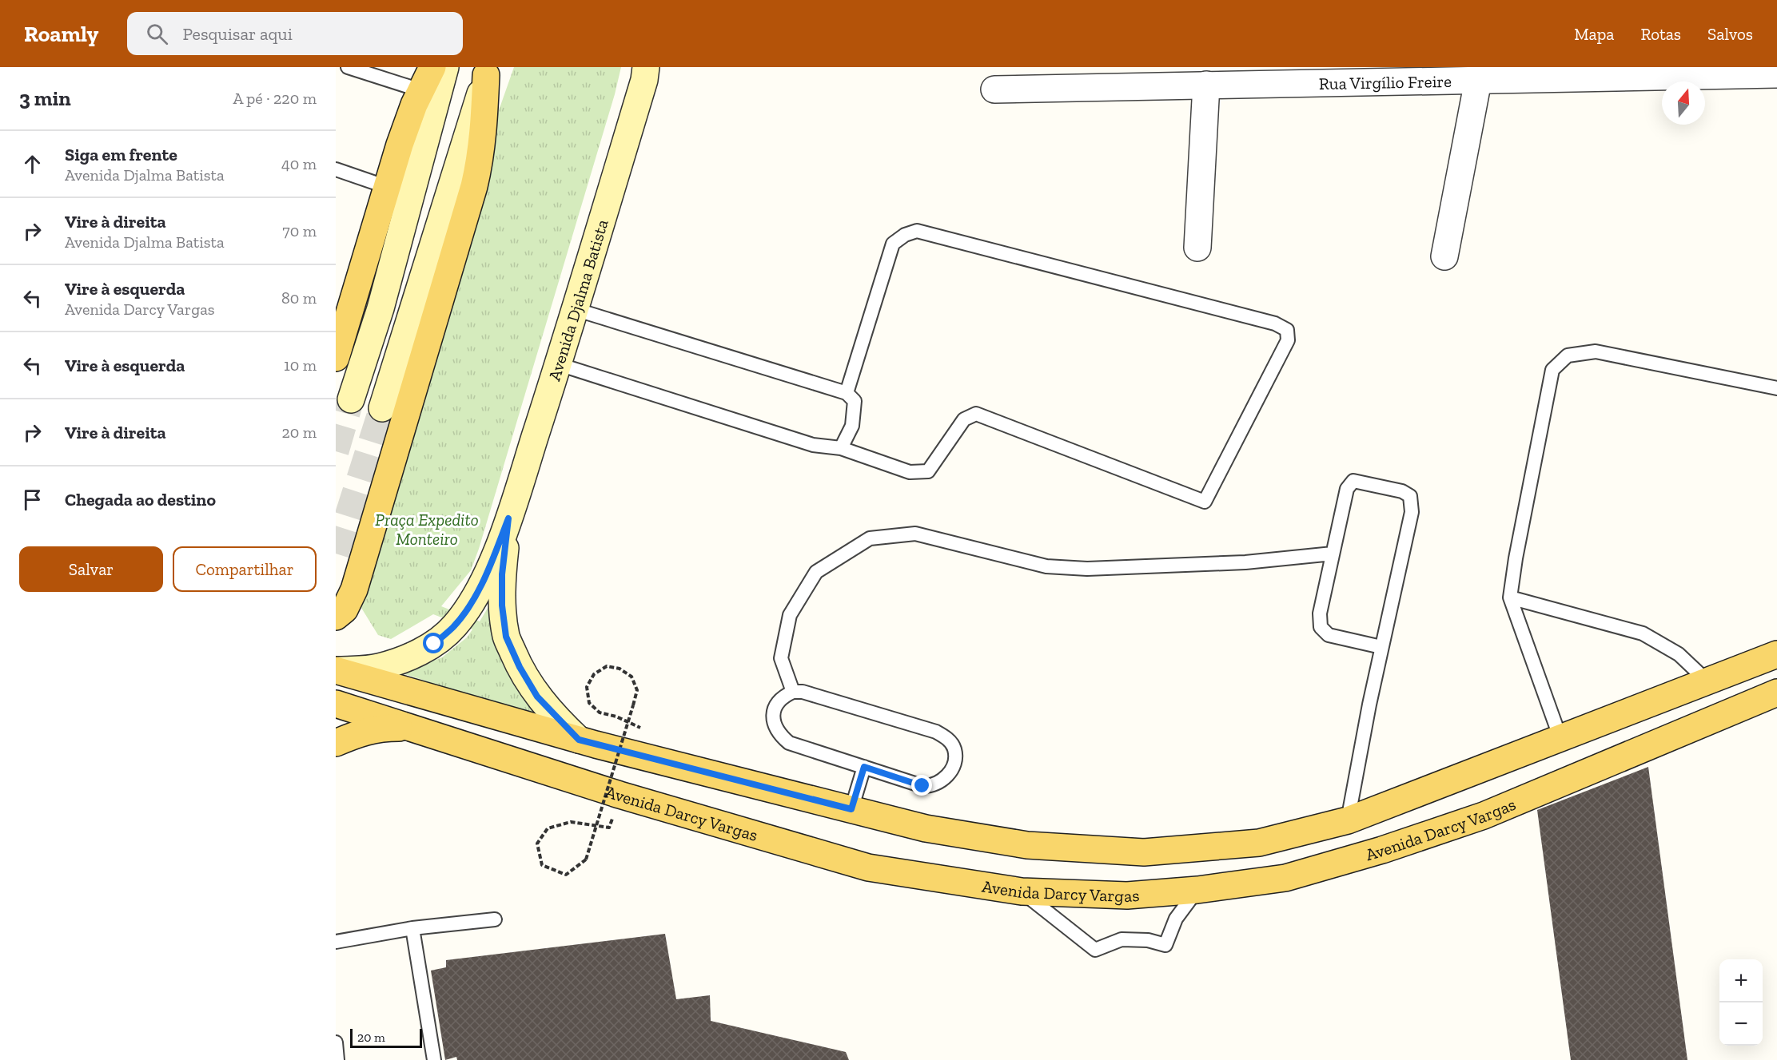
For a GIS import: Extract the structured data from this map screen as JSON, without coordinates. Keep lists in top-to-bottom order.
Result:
{
  "streets": {
    "main road": ["Avenida Djalma Batista", "Avenida Darcy Vargas"],
    "street": ["Rua Virgílio Freire"]
  },
  "parks": ["Praça Expedito Monteiro"],
  "scale_bar": "20 m",
  "north": "top",
  "page": {
    "header": "Roamly",
    "search": "Pesquisar aqui",
    "nav": ["Mapa", "Rotas", "Salvos"],
    "heading": ["3 min", "A pé · 220 m"],
    "list": [
      ["Siga em frente", "Avenida Djalma Batista", "40 m"],
      ["Vire à direita", "Avenida Djalma Batista", "70 m"],
      ["Vire à esquerda", "Avenida Darcy Vargas", "80 m"],
      ["Vire à esquerda", "10 m"],
      ["Vire à direita", "20 m"],
      "Chegada ao destino"
    ],
    "buttons": ["Salvar", "Compartilhar"],
    "map_buttons": ["+", "−"],
    "scale": "20 m"
  }
}
